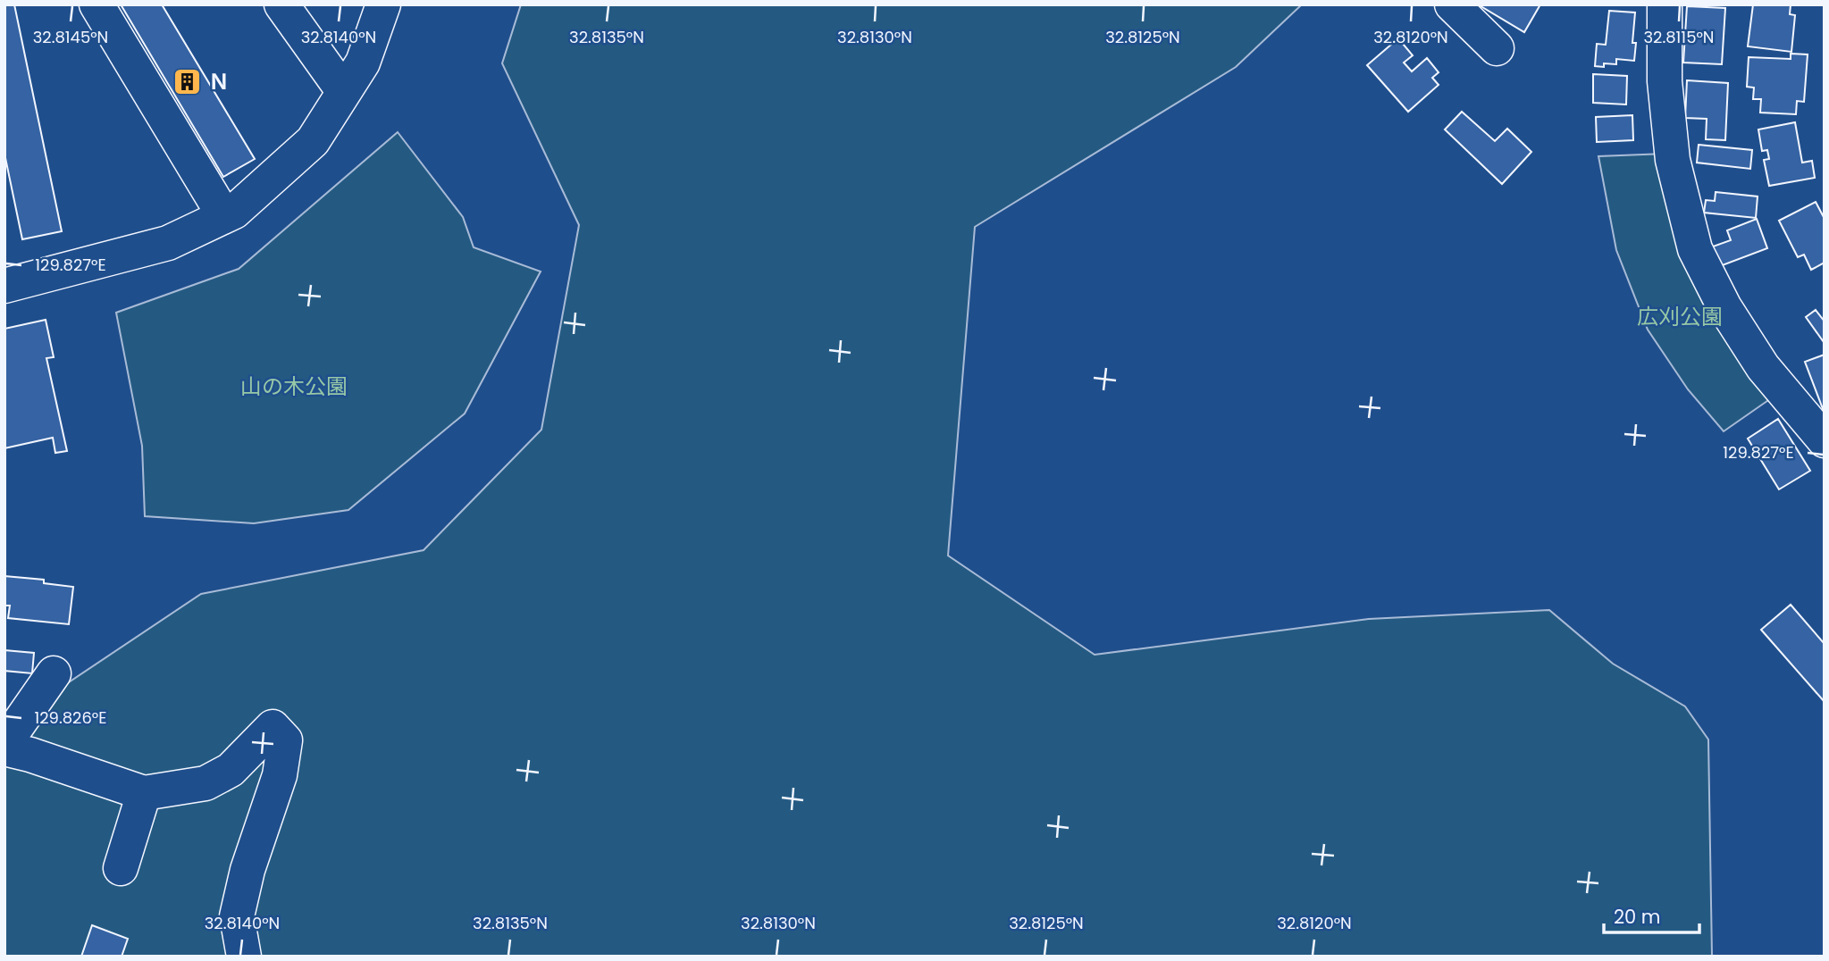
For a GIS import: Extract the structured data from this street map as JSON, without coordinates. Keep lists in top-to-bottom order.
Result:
{
  "parks": ["広刈公園", "山の木公園"],
  "places": {
    "building": ["Ｎ"]
  },
  "scale_bar": "20 m",
  "coordinates": [
    "32.8145°N",
    "32.8140°N",
    "32.8135°N",
    "32.8130°N",
    "32.8125°N",
    "32.8120°N",
    "32.8115°N",
    "129.827°E",
    "129.826°E"
  ]
}
